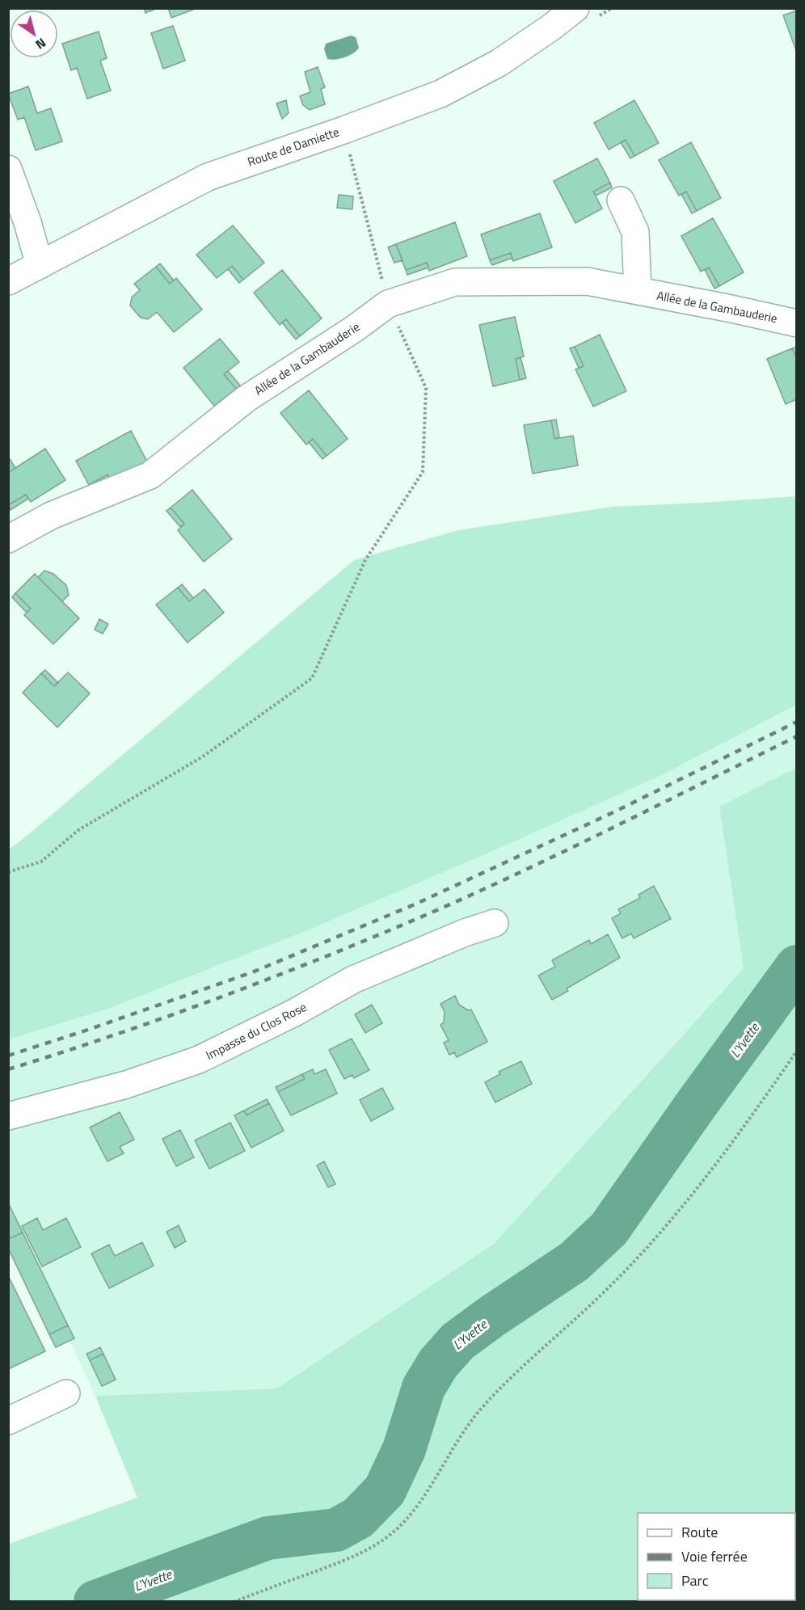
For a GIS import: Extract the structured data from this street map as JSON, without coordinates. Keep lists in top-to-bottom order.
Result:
{
  "streets": {
    "street": ["Route de Damiette", "Allée de la Gambauderie", "Impasse du Clos Rose"]
  },
  "water": ["L'Yvette"],
  "legend": ["Route", "Voie ferrée", "Parc"],
  "north": "bottom right"
}
